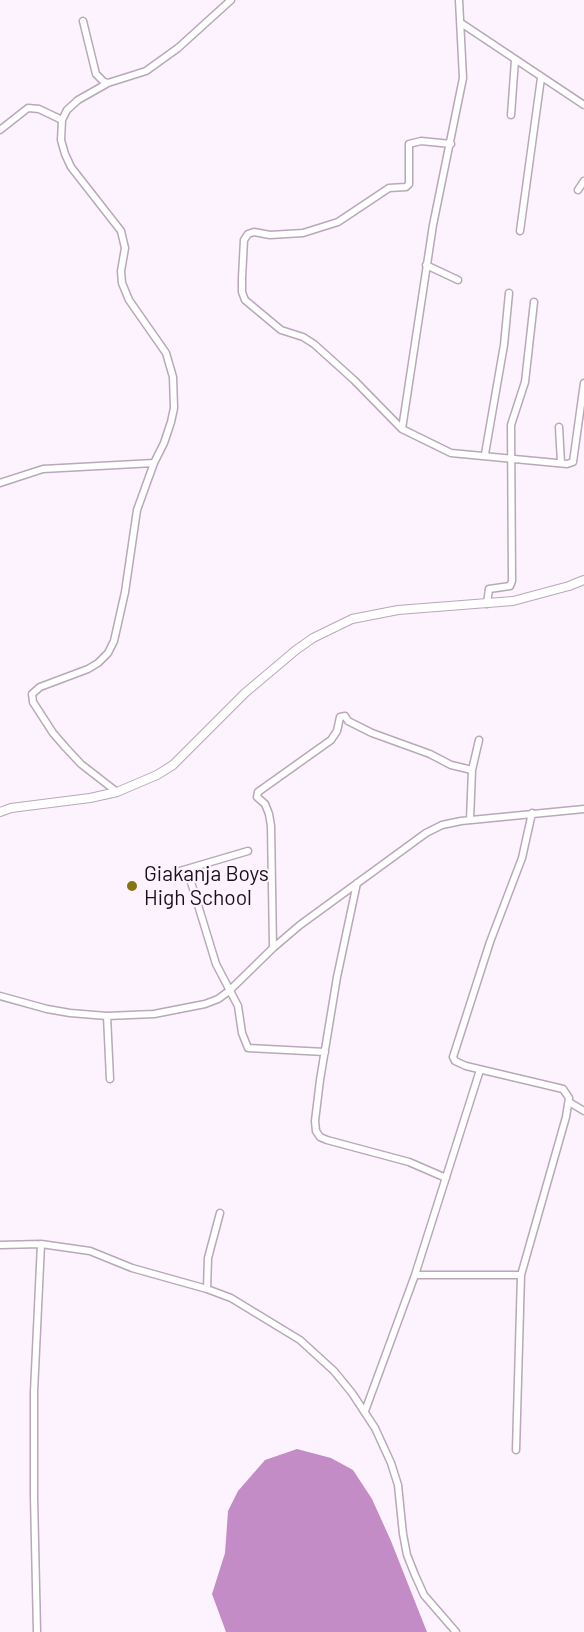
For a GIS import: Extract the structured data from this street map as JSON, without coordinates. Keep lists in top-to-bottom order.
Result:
{
  "places": ["Giakanja Boys High School"]
}
